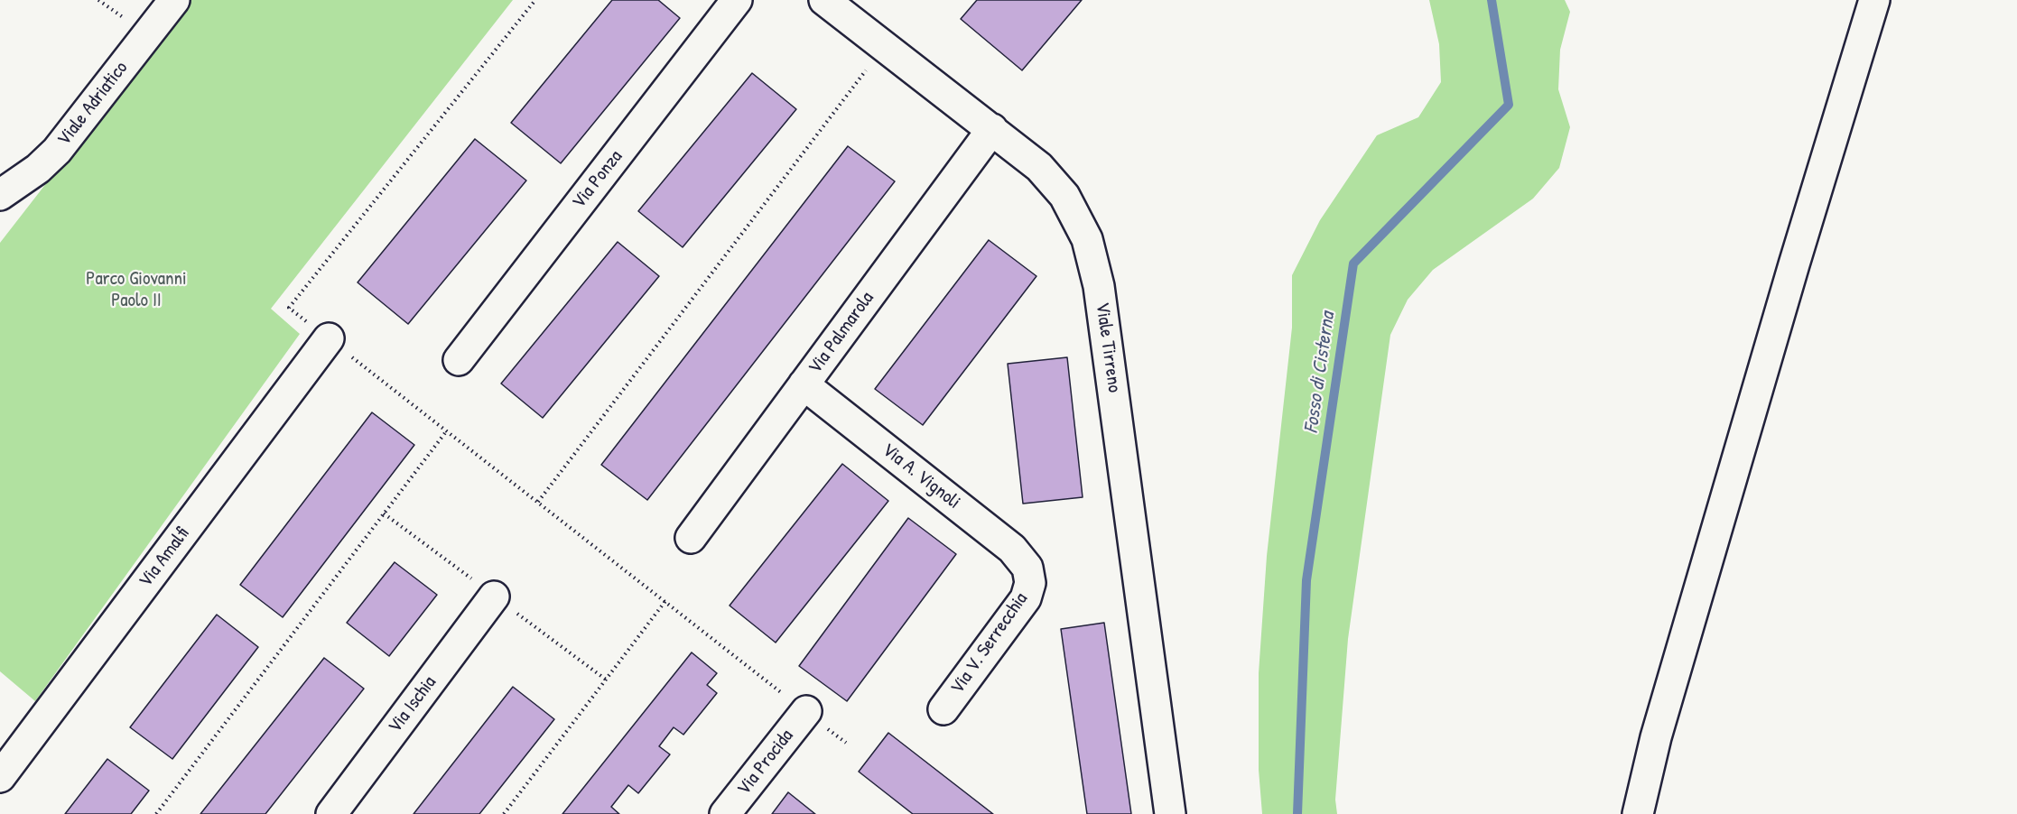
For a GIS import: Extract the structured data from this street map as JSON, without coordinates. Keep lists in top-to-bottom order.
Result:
{
  "streets": {
    "street": [
      "Viale Adriatico",
      "Via Ponza",
      "Via Palmarola",
      "Viale Tirreno",
      "Via A. Vignoli",
      "Via Amalfi",
      "Via V. Serrecchia",
      "Via Ischia",
      "Via Procida"
    ]
  },
  "crossings": [
    ["Via Palmarola", "Viale Tirreno"],
    ["Via Palmarola", "Via A. Vignoli"],
    ["Via A. Vignoli", "Via V. Serrecchia"]
  ],
  "water": ["Fosso di Cisterna"],
  "parks": ["Parco Giovanni Paolo II"]
}
